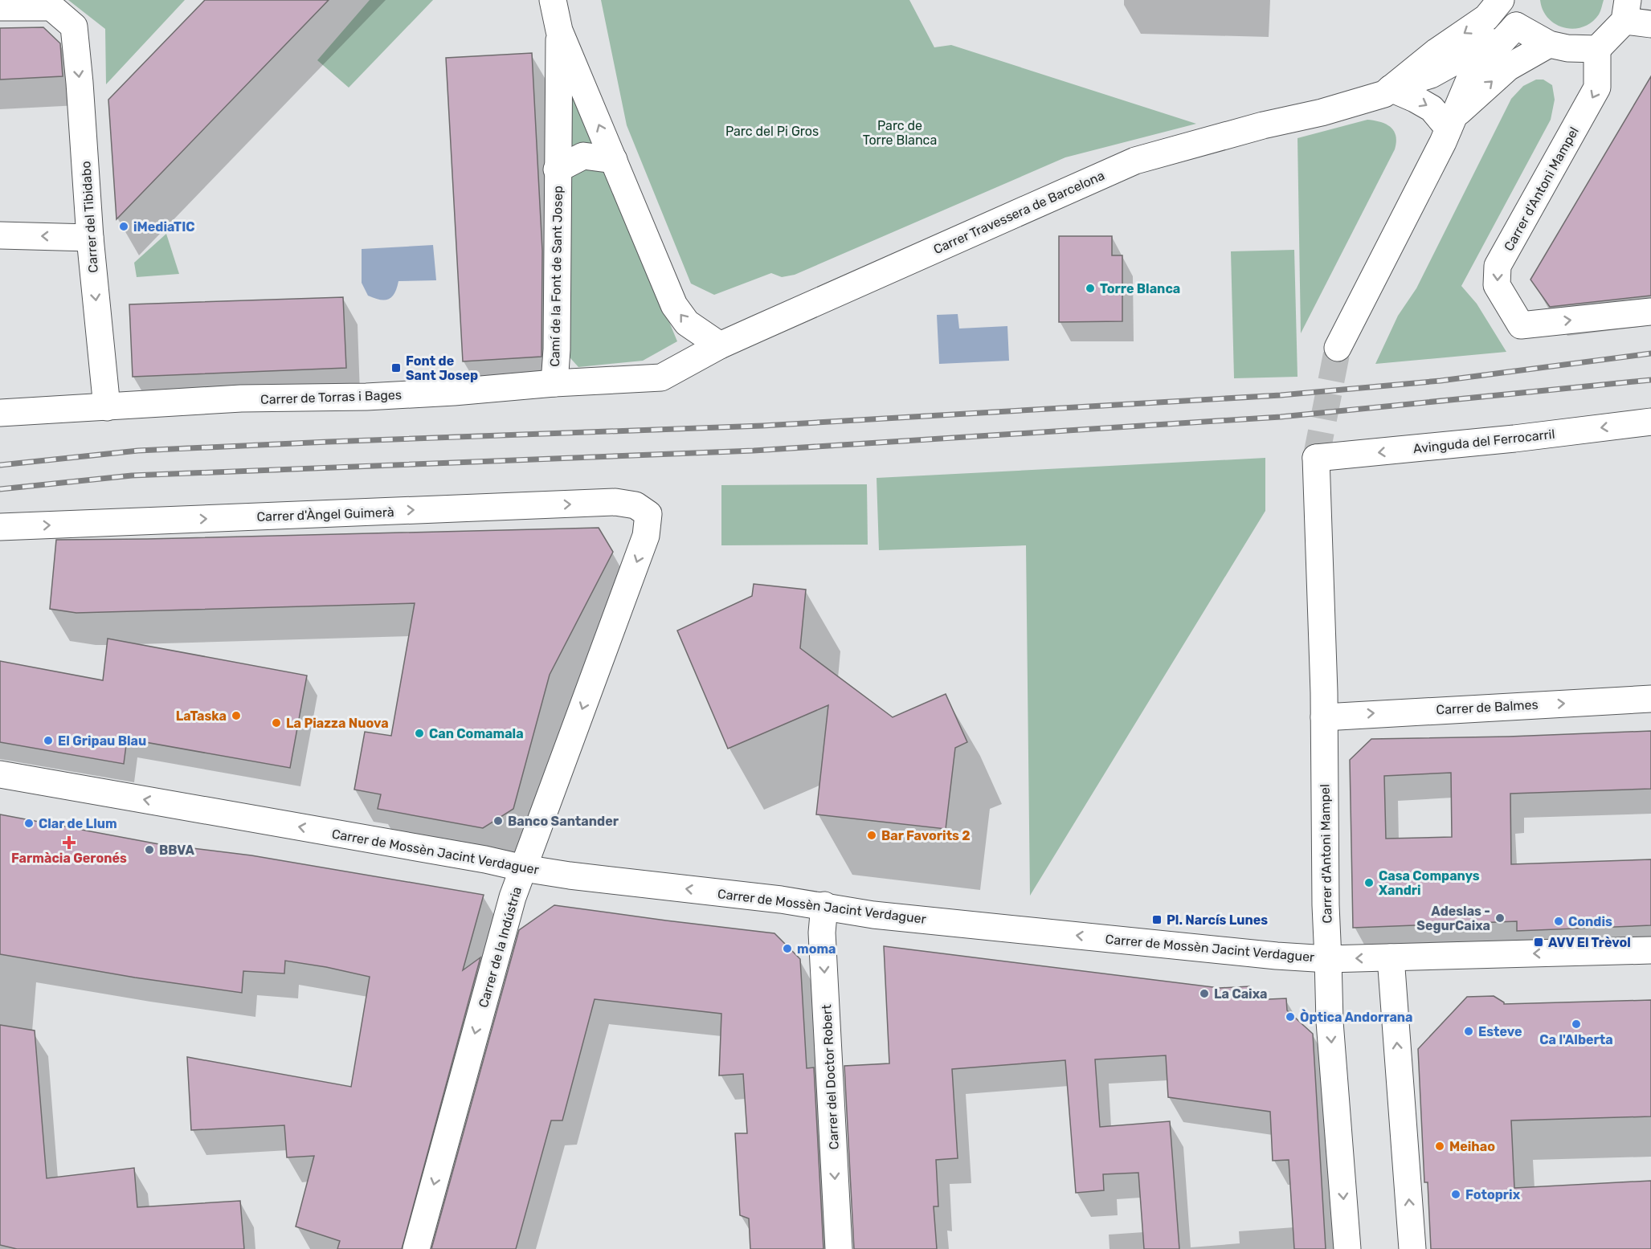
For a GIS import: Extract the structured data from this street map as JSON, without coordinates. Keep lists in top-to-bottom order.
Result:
{
  "streets": {
    "street": [
      "Carrer d'Antoni Mampel",
      "Carrer Travessera de Barcelona",
      "Carrer del Tibidabo",
      "Camí de la Font de Sant Josep",
      "Carrer de Torras i Bages",
      "Avinguda del Ferrocarril",
      "Carrer d'Àngel Guimerà",
      "Carrer de Balmes",
      "Carrer de Mossèn Jacint Verdaguer",
      "Carrer de la Indústria",
      "Carrer del Doctor Robert"
    ]
  },
  "crossings": [
    ["Carrer d'Antoni Mampel", "Avinguda del Ferrocarril"],
    ["Carrer d'Antoni Mampel", "Carrer de Balmes"],
    ["Carrer d'Antoni Mampel", "Carrer de Mossèn Jacint Verdaguer"],
    ["Carrer Travessera de Barcelona", "Camí de la Font de Sant Josep"],
    ["Carrer Travessera de Barcelona", "Carrer de Torras i Bages"],
    ["Carrer del Tibidabo", "Carrer de Torras i Bages"],
    ["Camí de la Font de Sant Josep", "Carrer de Torras i Bages"],
    ["Carrer d'Àngel Guimerà", "Carrer de la Indústria"],
    ["Carrer de Mossèn Jacint Verdaguer", "Carrer de la Indústria"],
    ["Carrer de Mossèn Jacint Verdaguer", "Carrer del Doctor Robert"]
  ],
  "one_way": [
    "Carrer del Tibidabo",
    "Camí de la Font de Sant Josep",
    "Avinguda del Ferrocarril",
    "Carrer d'Àngel Guimerà",
    "Carrer de Balmes",
    "Carrer de Mossèn Jacint Verdaguer",
    "Carrer de la Indústria",
    "Carrer del Doctor Robert"
  ],
  "parks": ["Parc de Torre Blanca", "Parc del Pi Gros"],
  "places": {
    "other": [
      "iMediaTIC",
      "Torre Blanca",
      "LaTaska",
      "La Piazza Nuova",
      "Can Comamala",
      "El Gripau Blau",
      "Banco Santander",
      "Clar de Llum",
      "Bar Favorits 2",
      "BBVA",
      "Casa Companys Xandri",
      "Adeslas - SegurCaixa",
      "Condis",
      "moma",
      "La Caixa",
      "Òptica Andorrana",
      "Ca l'Alberta",
      "Esteve",
      "Meihao",
      "Fotoprix"
    ],
    "transit": ["Font de Sant Josep", "Pl. Narcís Lunes", "AVV El Trèvol"],
    "health": ["Farmàcia Geronés"]
  }
}
